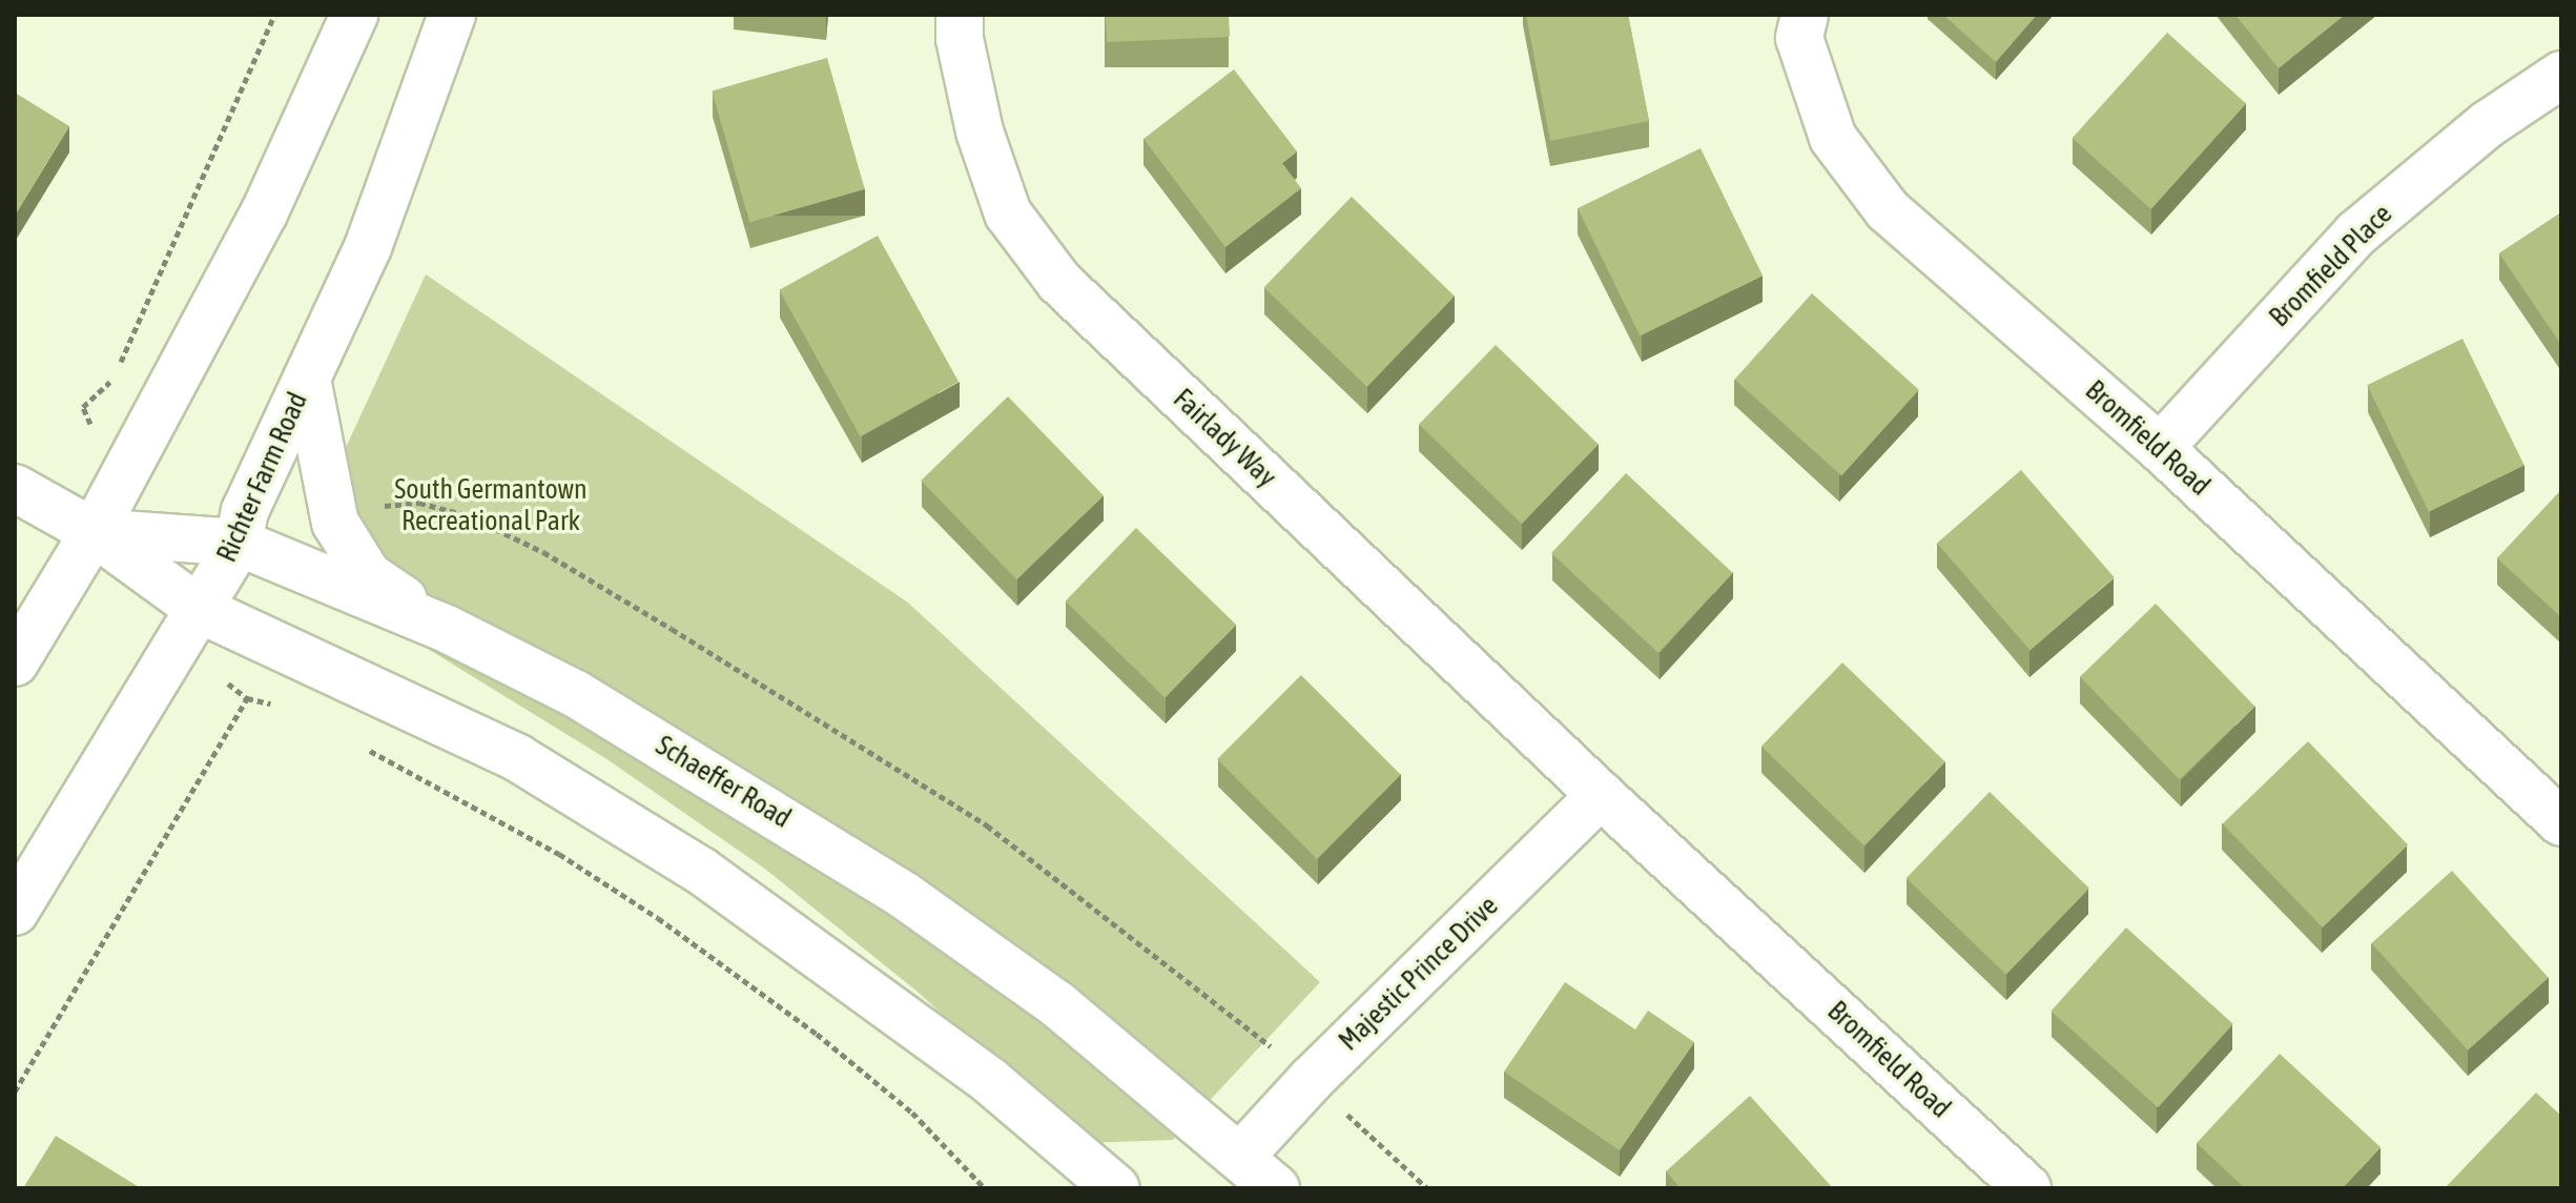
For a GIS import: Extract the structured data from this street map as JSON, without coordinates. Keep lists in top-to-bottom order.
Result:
{
  "streets": {
    "street": [
      "Bromfield Place",
      "Fairlady Way",
      "Bromfield Road",
      "Richter Farm Road",
      "Schaeffer Road",
      "Majestic Prince Drive"
    ]
  },
  "crossings": [
    ["Bromfield Place", "Bromfield Road"],
    ["Fairlady Way", "Bromfield Road"],
    ["Fairlady Way", "Majestic Prince Drive"],
    ["Bromfield Road", "Majestic Prince Drive"],
    ["Richter Farm Road", "Schaeffer Road"],
    ["Schaeffer Road", "Majestic Prince Drive"]
  ],
  "parks": ["South Germantown Recreational Park"]
}
